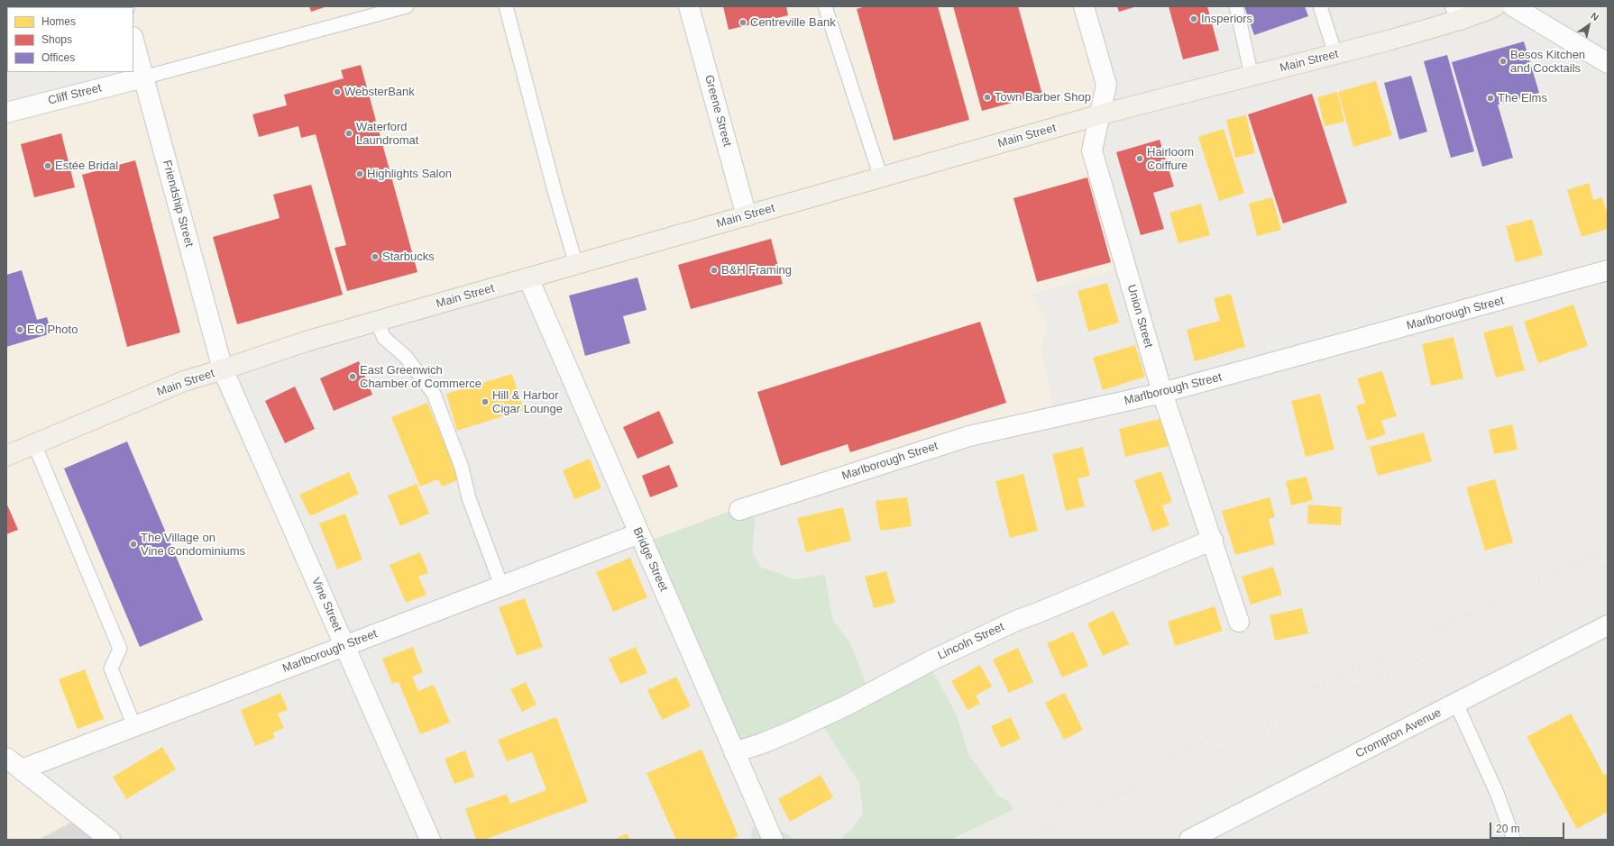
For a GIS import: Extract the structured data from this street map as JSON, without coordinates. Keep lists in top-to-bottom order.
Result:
{
  "streets": {
    "main road": ["Main Street"],
    "street": [
      "Cliff Street",
      "Greene Street",
      "Friendship Street",
      "Marlborough Street",
      "Union Street",
      "Bridge Street",
      "Vine Street",
      "Lincoln Street",
      "Crompton Avenue"
    ]
  },
  "crossings": [
    ["Main Street", "Greene Street"],
    ["Main Street", "Friendship Street"],
    ["Main Street", "Union Street"],
    ["Main Street", "Bridge Street"],
    ["Main Street", "Vine Street"],
    ["Cliff Street", "Friendship Street"],
    ["Friendship Street", "Vine Street"],
    ["Marlborough Street", "Union Street"],
    ["Marlborough Street", "Bridge Street"],
    ["Marlborough Street", "Vine Street"],
    ["Union Street", "Lincoln Street"],
    ["Bridge Street", "Lincoln Street"]
  ],
  "places": [
    "Insperiors",
    "Centreville Bank",
    "Besos Kitchen and Cocktails",
    "WebsterBank",
    "Town Barber Shop",
    "The Elms",
    "Waterford Laundromat",
    "Hairloom Coiffure",
    "Estée Bridal",
    "Highlights Salon",
    "Starbucks",
    "B&H Framing",
    "EG Photo",
    "East Greenwich Chamber of Commerce",
    "Hill & Harbor Cigar Lounge",
    "The Village on Vine Condominiums"
  ],
  "legend": ["Homes", "Shops", "Offices"],
  "scale_bar": "20 m",
  "north": "top right"
}
